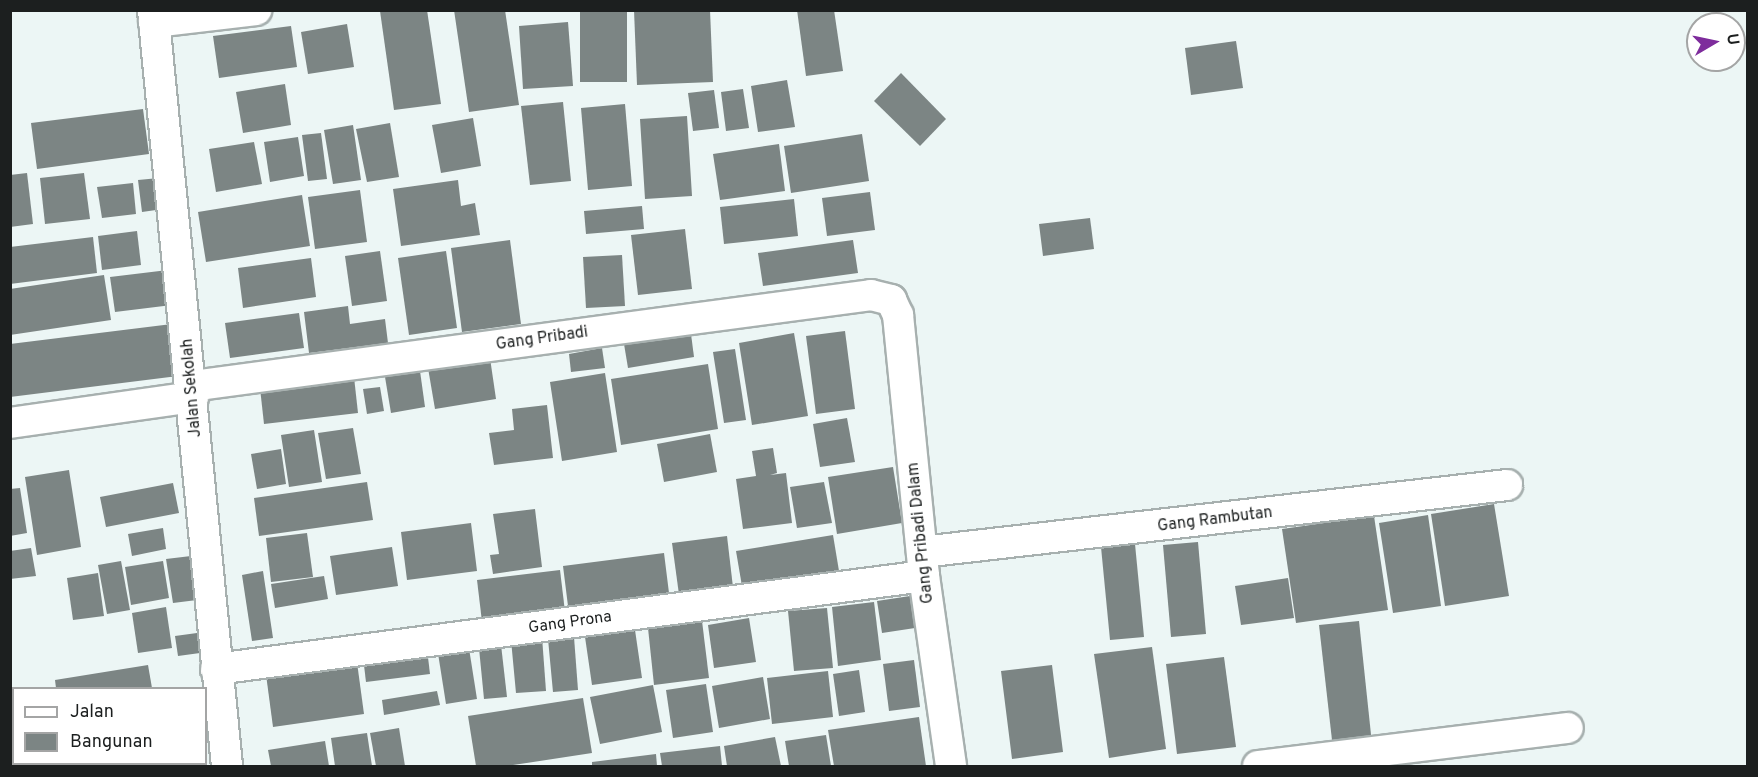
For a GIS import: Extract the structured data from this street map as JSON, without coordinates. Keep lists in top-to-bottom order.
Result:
{
  "streets": {
    "street": [
      "Gang Pribadi",
      "Jalan Sekolah",
      "Gang Rambutan",
      "Gang Pribadi Dalam",
      "Gang Prona"
    ]
  },
  "crossings": [
    ["Gang Pribadi", "Jalan Sekolah"],
    ["Gang Pribadi", "Gang Pribadi Dalam"],
    ["Jalan Sekolah", "Gang Prona"],
    ["Gang Rambutan", "Gang Pribadi Dalam"],
    ["Gang Rambutan", "Gang Prona"],
    ["Gang Pribadi Dalam", "Gang Prona"]
  ],
  "legend": ["Jalan", "Bangunan"],
  "north": "right"
}
